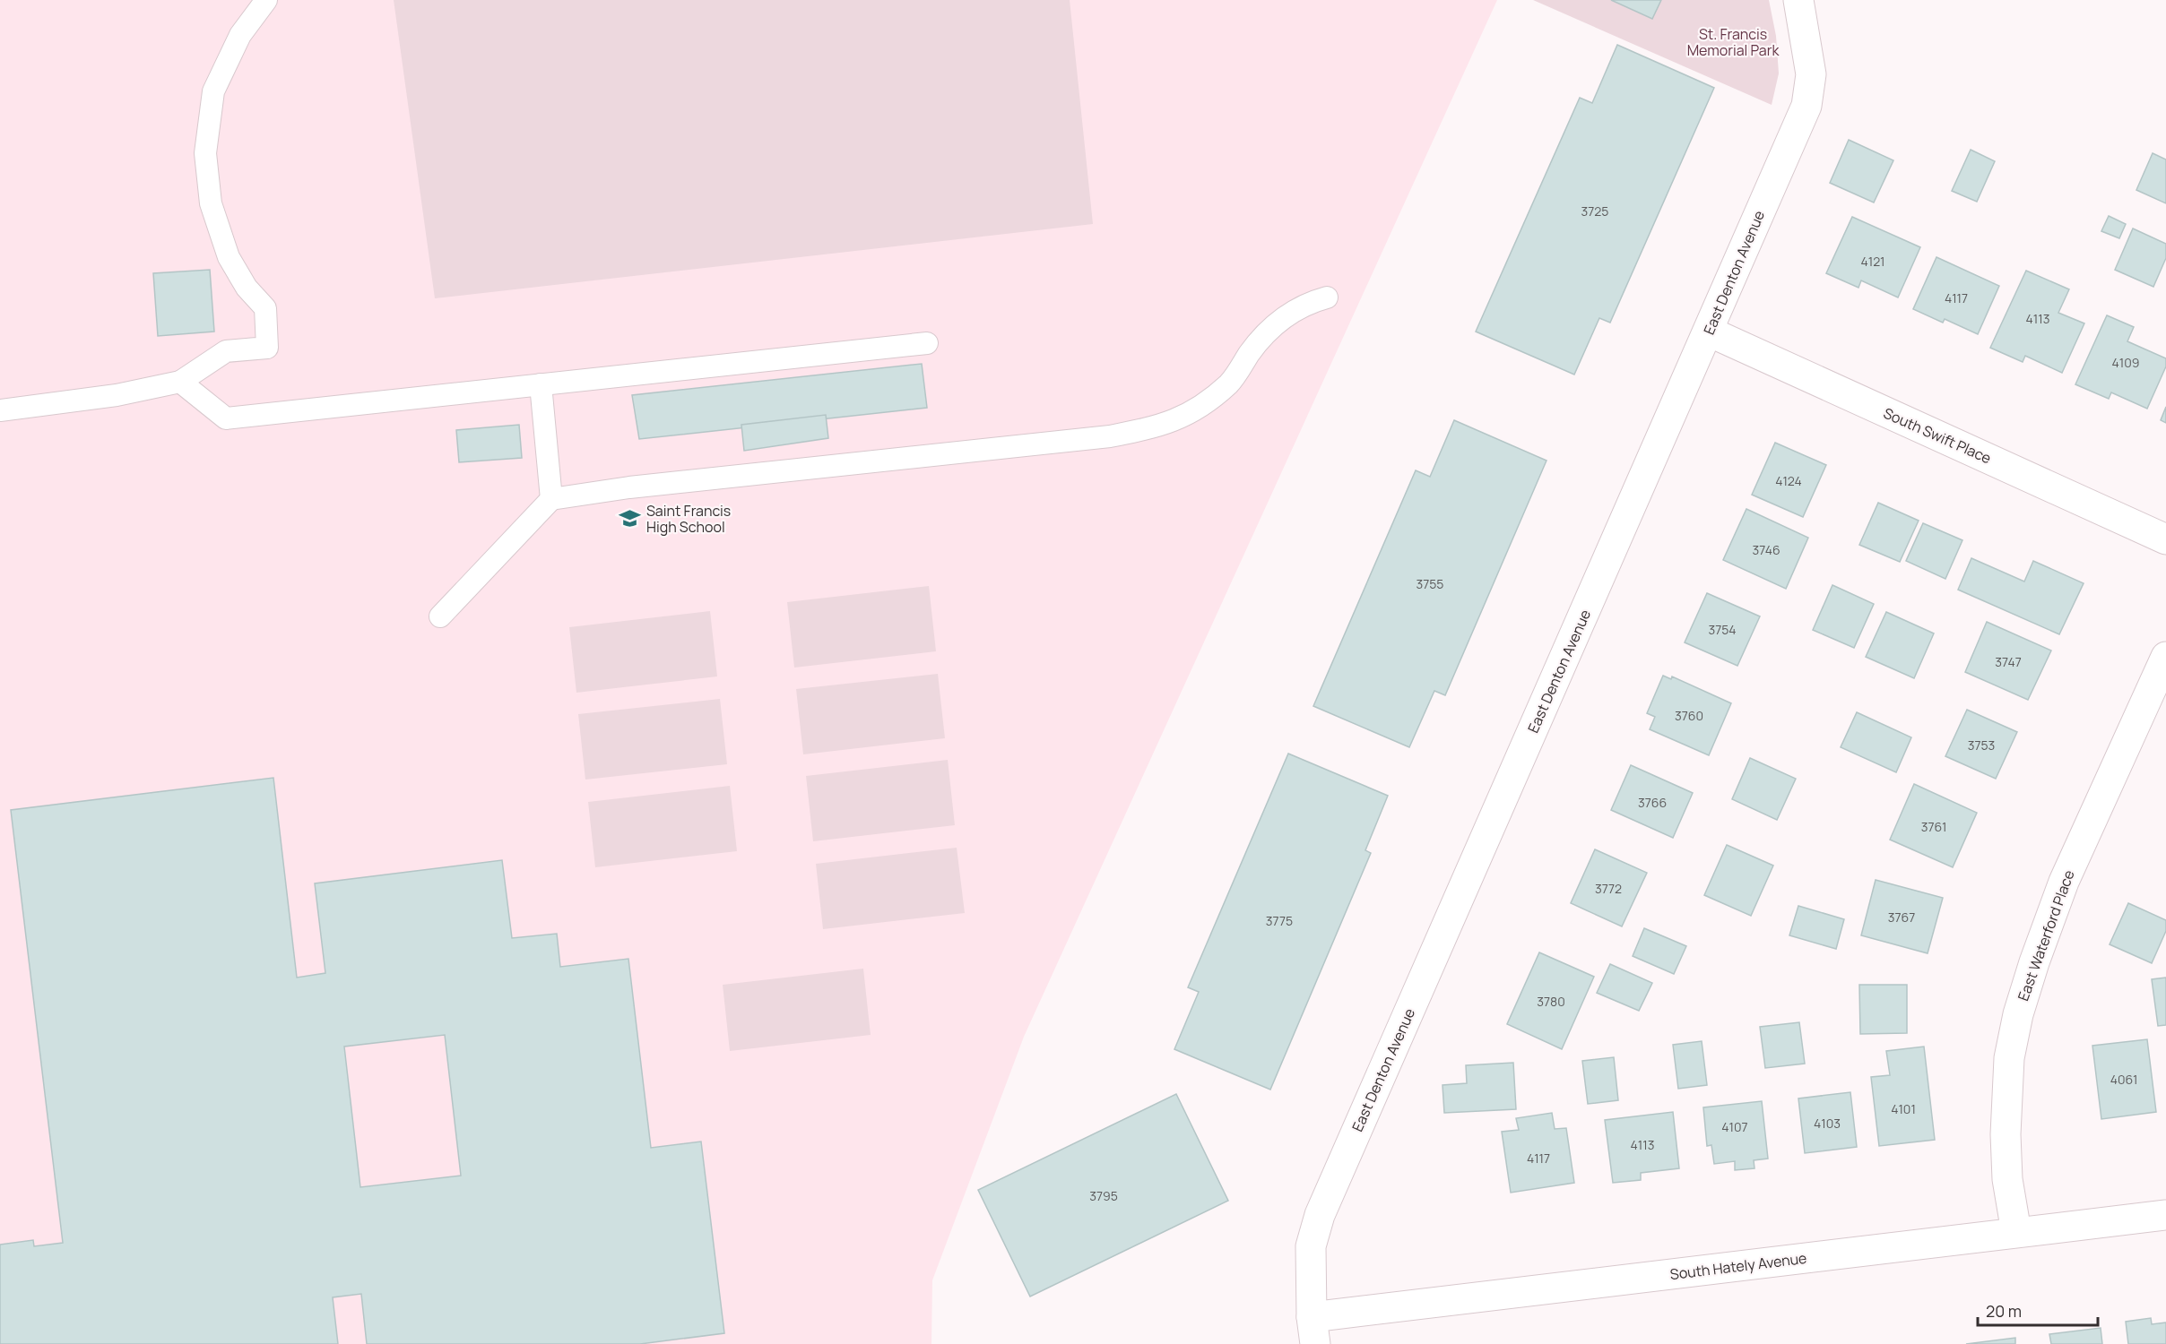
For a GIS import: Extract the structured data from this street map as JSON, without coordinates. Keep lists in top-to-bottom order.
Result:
{
  "streets": {
    "street": [
      "East Denton Avenue",
      "South Swift Place",
      "East Waterford Place",
      "South Hately Avenue"
    ]
  },
  "crossings": [
    ["East Denton Avenue", "South Swift Place"],
    ["East Denton Avenue", "South Hately Avenue"],
    ["East Waterford Place", "South Hately Avenue"]
  ],
  "parks": ["St. Francis Memorial Park"],
  "places": {
    "school or university": ["Saint Francis High School"]
  },
  "house_numbers": [
    "3725",
    "4121",
    "4117",
    "4113",
    "4109",
    "4124",
    "3746",
    "3755",
    "3754",
    "3747",
    "3760",
    "3753",
    "3766",
    "3761",
    "3772",
    "3767",
    "3775",
    "3780",
    "4061",
    "4101",
    "4103",
    "4107",
    "4113",
    "4117",
    "3795"
  ],
  "scale_bar": "20 m"
}
